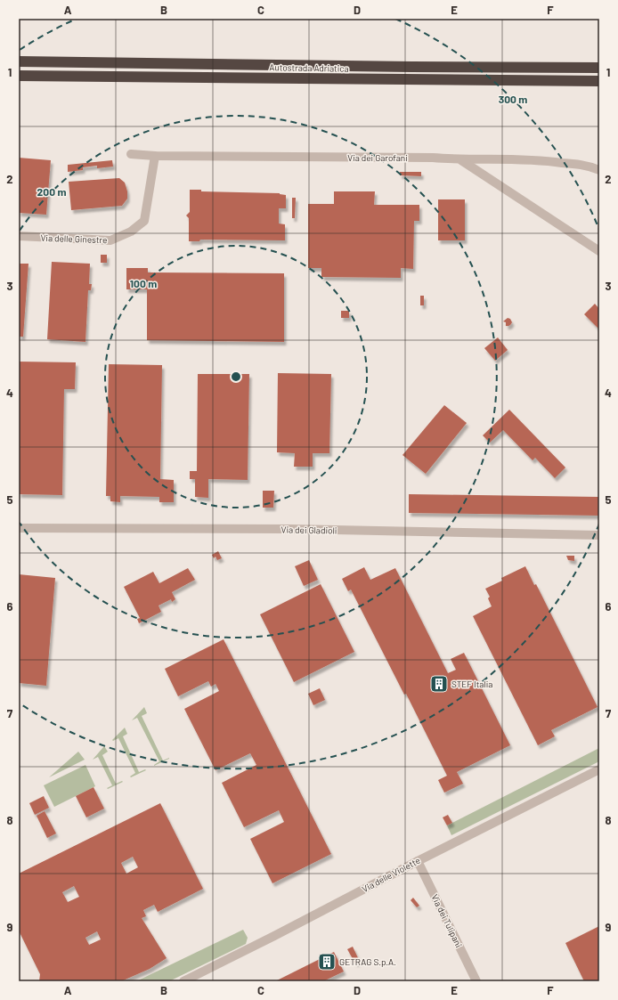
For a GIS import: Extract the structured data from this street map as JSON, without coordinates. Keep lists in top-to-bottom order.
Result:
{
  "streets": {
    "highway": ["Autostrada Adriatica"],
    "street": [
      "Via dei Garofani",
      "Via delle Ginestre",
      "Via dei Gladioli",
      "Via delle Violette",
      "Via dei Tulipani"
    ]
  },
  "crossings": [
    ["Via dei Garofani", "Via delle Ginestre"],
    ["Via delle Violette", "Via dei Tulipani"]
  ],
  "places": {
    "building": ["STEF Italia", "GETRAG S.p.A."]
  },
  "grid": {
    "columns": [
      "A",
      "B",
      "C",
      "D",
      "E",
      "F"
    ],
    "rows": [
      "1",
      "2",
      "3",
      "4",
      "5",
      "6",
      "7",
      "8",
      "9"
    ]
  },
  "rings": ["300 m", "200 m", "100 m"]
}
